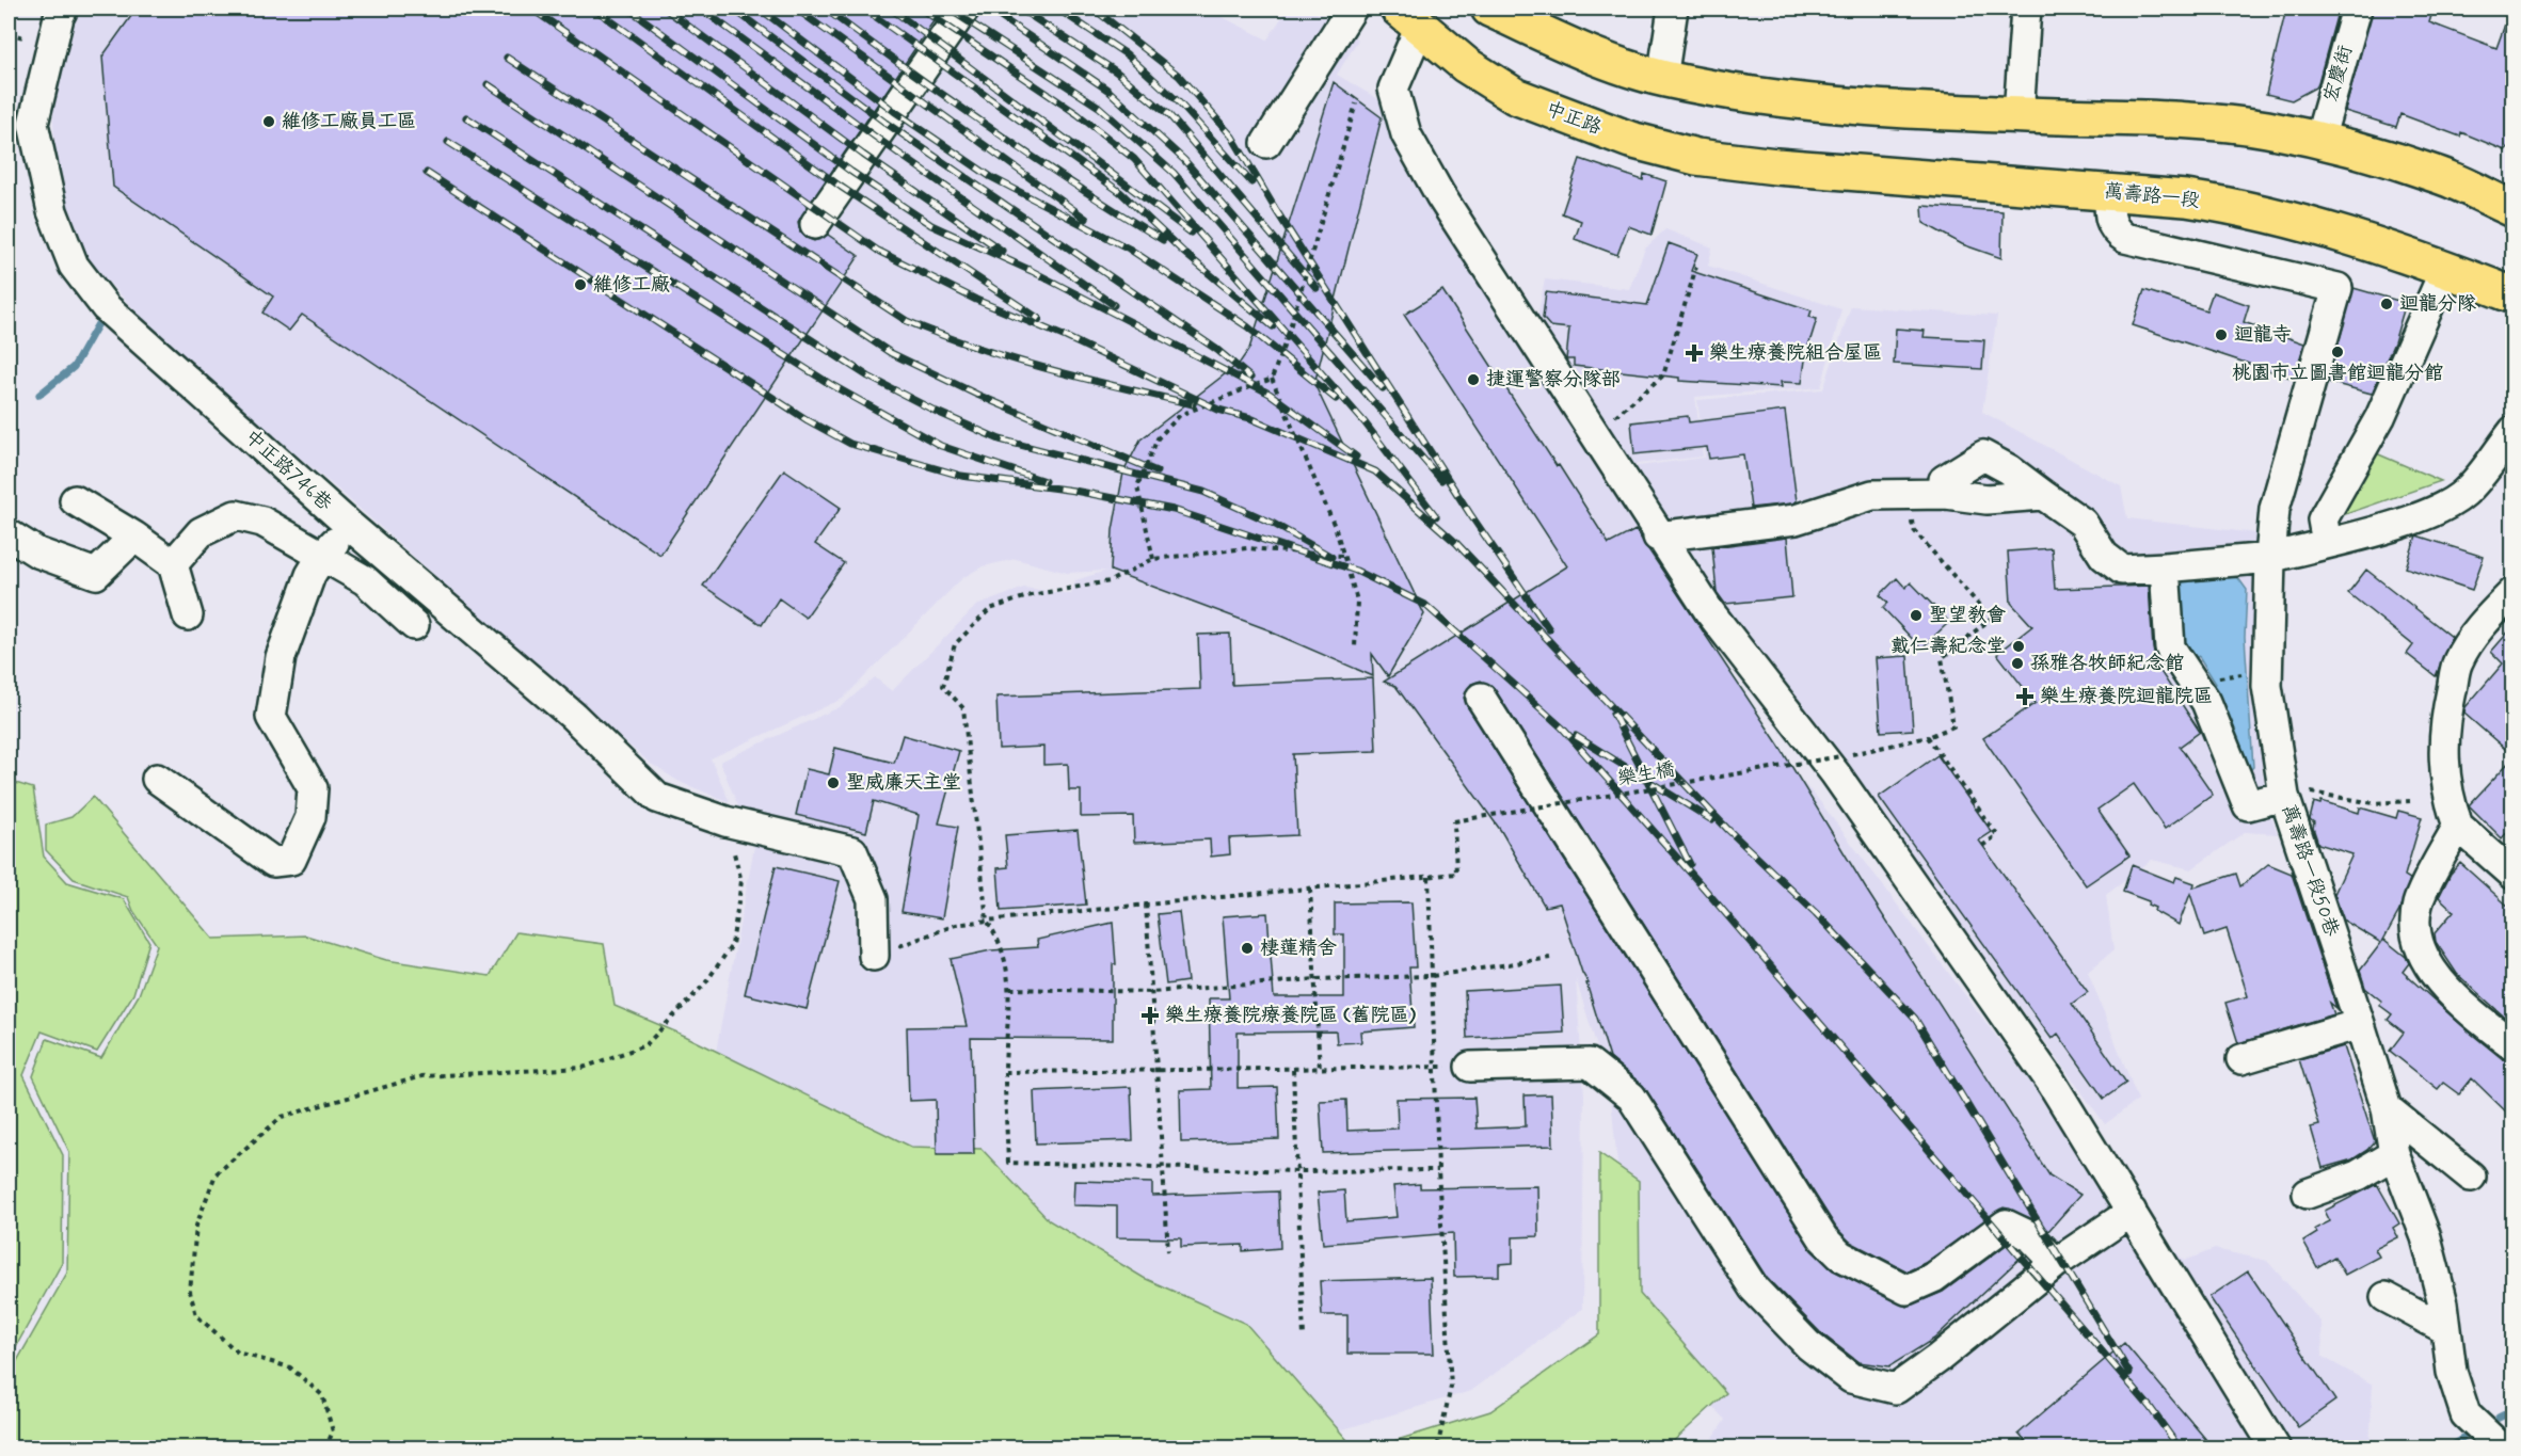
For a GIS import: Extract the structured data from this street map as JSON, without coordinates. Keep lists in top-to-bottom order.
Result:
{
  "streets": {
    "main road": ["中正路", "萬壽路一段"],
    "street": ["宏慶街", "中正路746巷", "萬壽路一段50巷"],
    "path": ["樂生橋"]
  },
  "crossings": [
    ["中正路", "萬壽路一段"],
    ["萬壽路一段", "萬壽路一段50巷"]
  ],
  "places": {
    "other": [
      "維修工廠員工區",
      "維修工廠",
      "迴龍分隊",
      "迴龍寺",
      "桃園市立圖書館迴龍分館",
      "捷運警察分隊部",
      "聖望教會",
      "戴仁壽紀念堂",
      "孫雅各牧師紀念館",
      "聖威廉天主堂",
      "棲蓮精舍"
    ],
    "health": ["樂生療養院組合屋區", "樂生療養院迴龍院區", "樂生療養院療養院區 (舊院區)"]
  }
}
